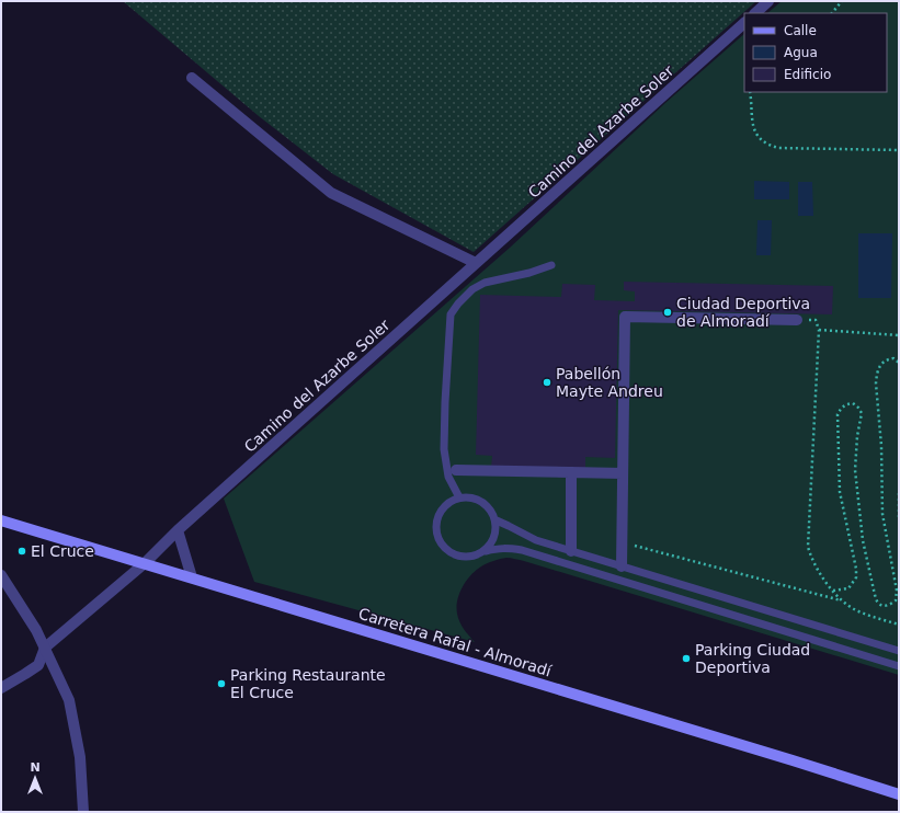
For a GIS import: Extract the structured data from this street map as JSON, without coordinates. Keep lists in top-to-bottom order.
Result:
{
  "streets": {
    "main road": ["Carretera Rafal - Almoradí"],
    "street": ["Camino del Azarbe Soler"]
  },
  "crossings": [
    ["Camino del Azarbe Soler", "Carretera Rafal - Almoradí"]
  ],
  "places": [
    "Ciudad Deportiva de Almoradí",
    "Pabellón Mayte Andreu",
    "El Cruce",
    "Parking Ciudad Deportiva",
    "Parking Restaurante El Cruce"
  ],
  "legend": ["Calle", "Agua", "Edificio"],
  "north": "top"
}
